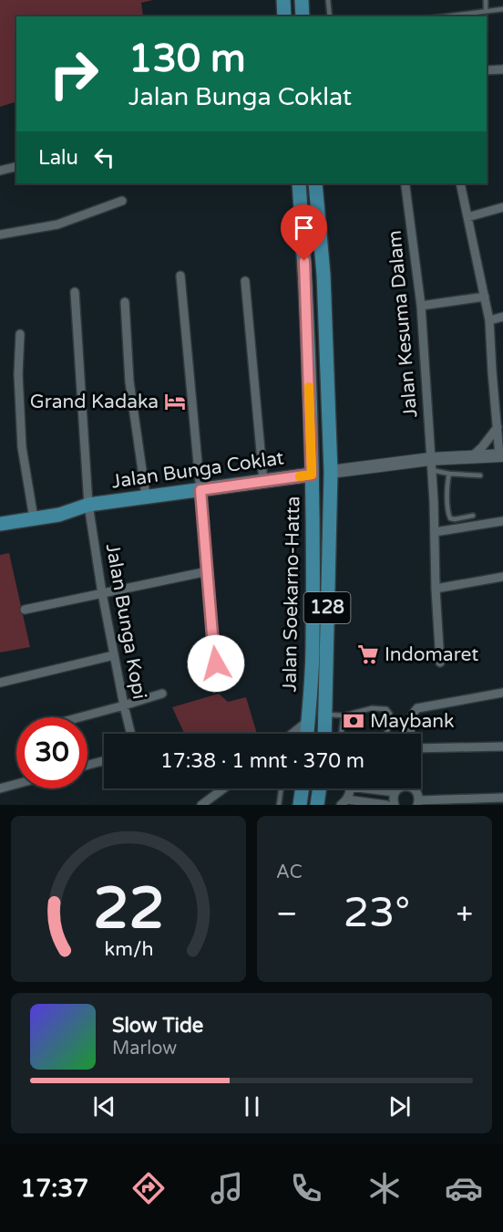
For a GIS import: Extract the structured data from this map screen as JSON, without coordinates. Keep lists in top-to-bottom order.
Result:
{
  "streets": {
    "main road": ["Jalan Bunga Coklat", "Jalan Soekarno-Hatta", "128"],
    "street": ["Jalan Kesuma Dalam", "Jalan Bunga Kopi"]
  },
  "crossings": [
    ["Jalan Bunga Coklat", "Jalan Soekarno-Hatta"],
    ["Jalan Bunga Coklat", "Jalan Bunga Kopi"]
  ],
  "places": {
    "hotel": ["Grand Kadaka"],
    "supermarket": ["Indomaret"],
    "bank": ["Maybank"]
  },
  "page": {
    "turn": ["130 m", "Jalan Bunga Coklat"],
    "then": "Lalu",
    "limit": "30",
    "trip": "17:38 · 1 mnt · 370 m",
    "tile": "AC",
    "heat": ["−", "23°", "+"],
    "song": ["Slow Tide", "Marlow"],
    "tabs": "17:37",
    "gauge": ["22", "km/h"]
  }
}
